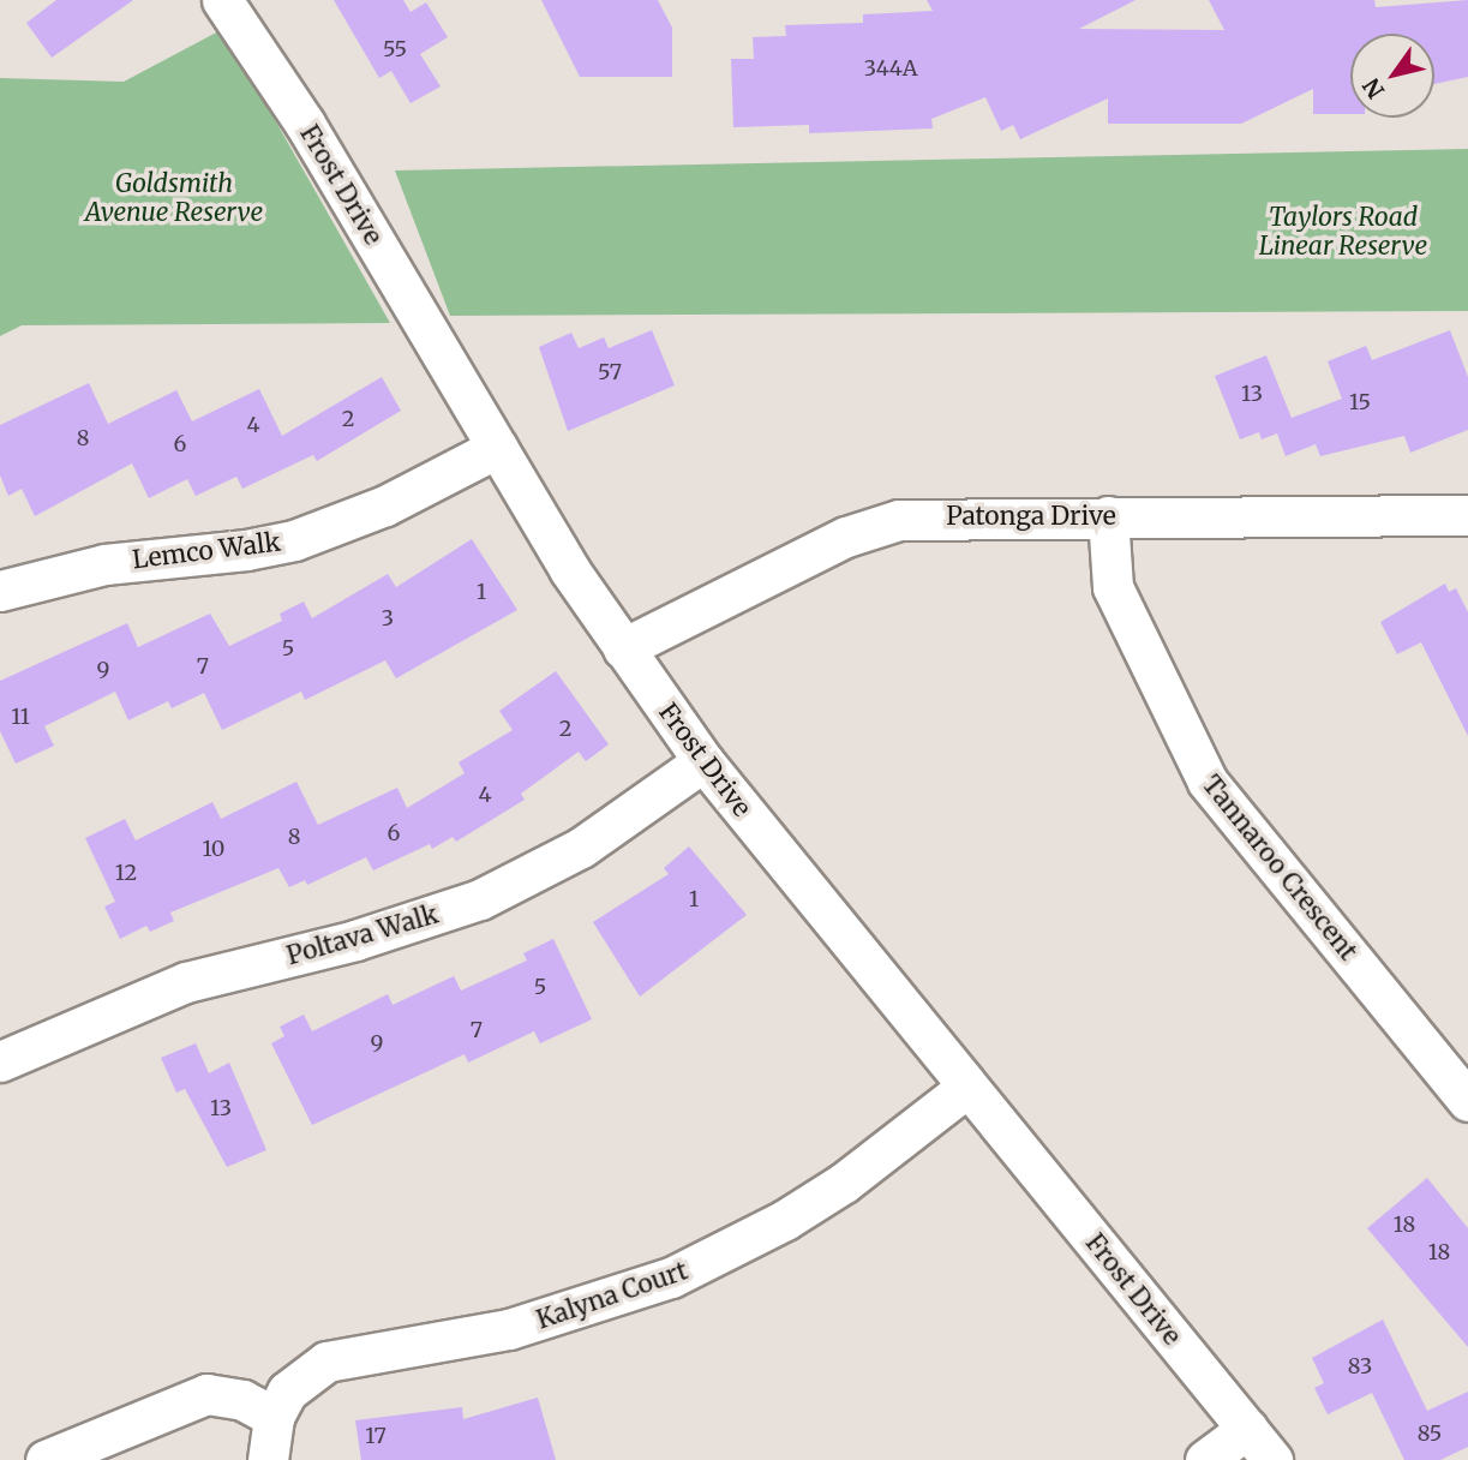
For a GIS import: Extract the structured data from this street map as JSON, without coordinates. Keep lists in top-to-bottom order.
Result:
{
  "streets": {
    "street": [
      "Frost Drive",
      "Patonga Drive",
      "Lemco Walk",
      "Tannaroo Crescent",
      "Poltava Walk",
      "Kalyna Court"
    ]
  },
  "crossings": [
    ["Frost Drive", "Patonga Drive"],
    ["Frost Drive", "Lemco Walk"],
    ["Frost Drive", "Poltava Walk"],
    ["Frost Drive", "Kalyna Court"],
    ["Patonga Drive", "Tannaroo Crescent"]
  ],
  "parks": ["Goldsmith Avenue Reserve", "Taylors Road Linear Reserve"],
  "house_numbers": [
    "55",
    "344A",
    "57",
    "13",
    "15",
    "2",
    "4",
    "8",
    "6",
    "1",
    "3",
    "5",
    "7",
    "9",
    "11",
    "2",
    "4",
    "6",
    "8",
    "10",
    "12",
    "1",
    "5",
    "7",
    "9",
    "13",
    "18",
    "18",
    "83",
    "85",
    "17"
  ],
  "north": "bottom left"
}
